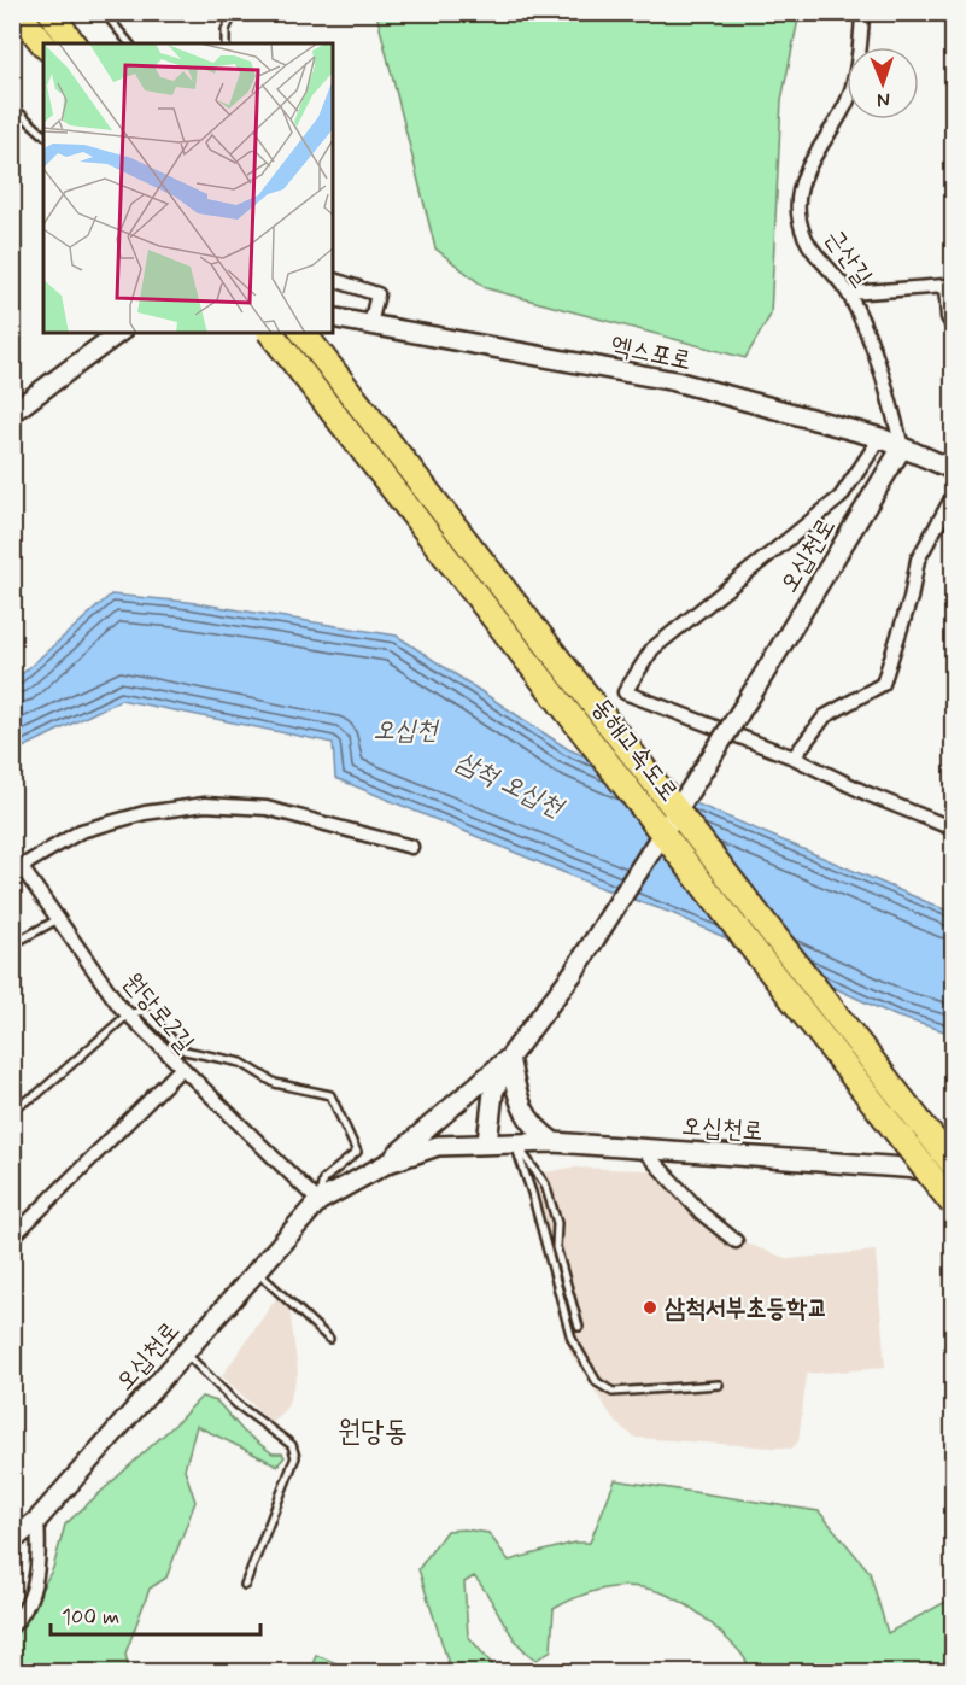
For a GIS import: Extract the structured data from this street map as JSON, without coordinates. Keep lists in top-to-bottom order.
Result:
{
  "streets": {
    "highway": ["동해고속도로"],
    "street": [
      "근산길",
      "엑스포로",
      "오십천로",
      "원당로2길"
    ]
  },
  "crossings": [
    ["근산길", "엑스포로"],
    ["근산길", "오십천로"],
    ["엑스포로", "오십천로"]
  ],
  "districts": ["원당동"],
  "water": ["오십천", "삼척 오십천"],
  "places": ["삼척서부초등학교"],
  "scale_bar": "100 m",
  "north": "bottom"
}
